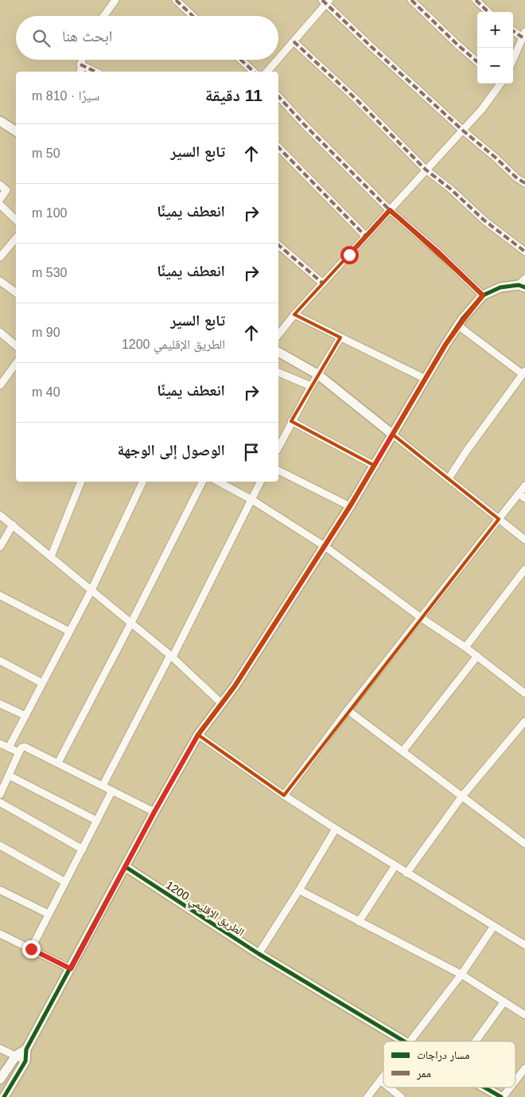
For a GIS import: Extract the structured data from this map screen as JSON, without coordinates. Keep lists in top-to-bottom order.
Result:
{
  "streets": {
    "street": ["الطريق الإقليمي 1200"]
  },
  "legend": ["مسار دراجات", "ممر"],
  "page": {
    "map_buttons": ["+", "−"],
    "search": "ابحث هنا",
    "heading": ["11 دقيقة", "سيرًا · 810 m"],
    "list": [
      ["تابع السير", "50 m"],
      ["انعطف يمينًا", "100 m"],
      ["انعطف يمينًا", "530 m"],
      ["تابع السير", "الطريق الإقليمي 1200", "90 m"],
      ["انعطف يمينًا", "40 m"],
      "الوصول إلى الوجهة"
    ]
  }
}
